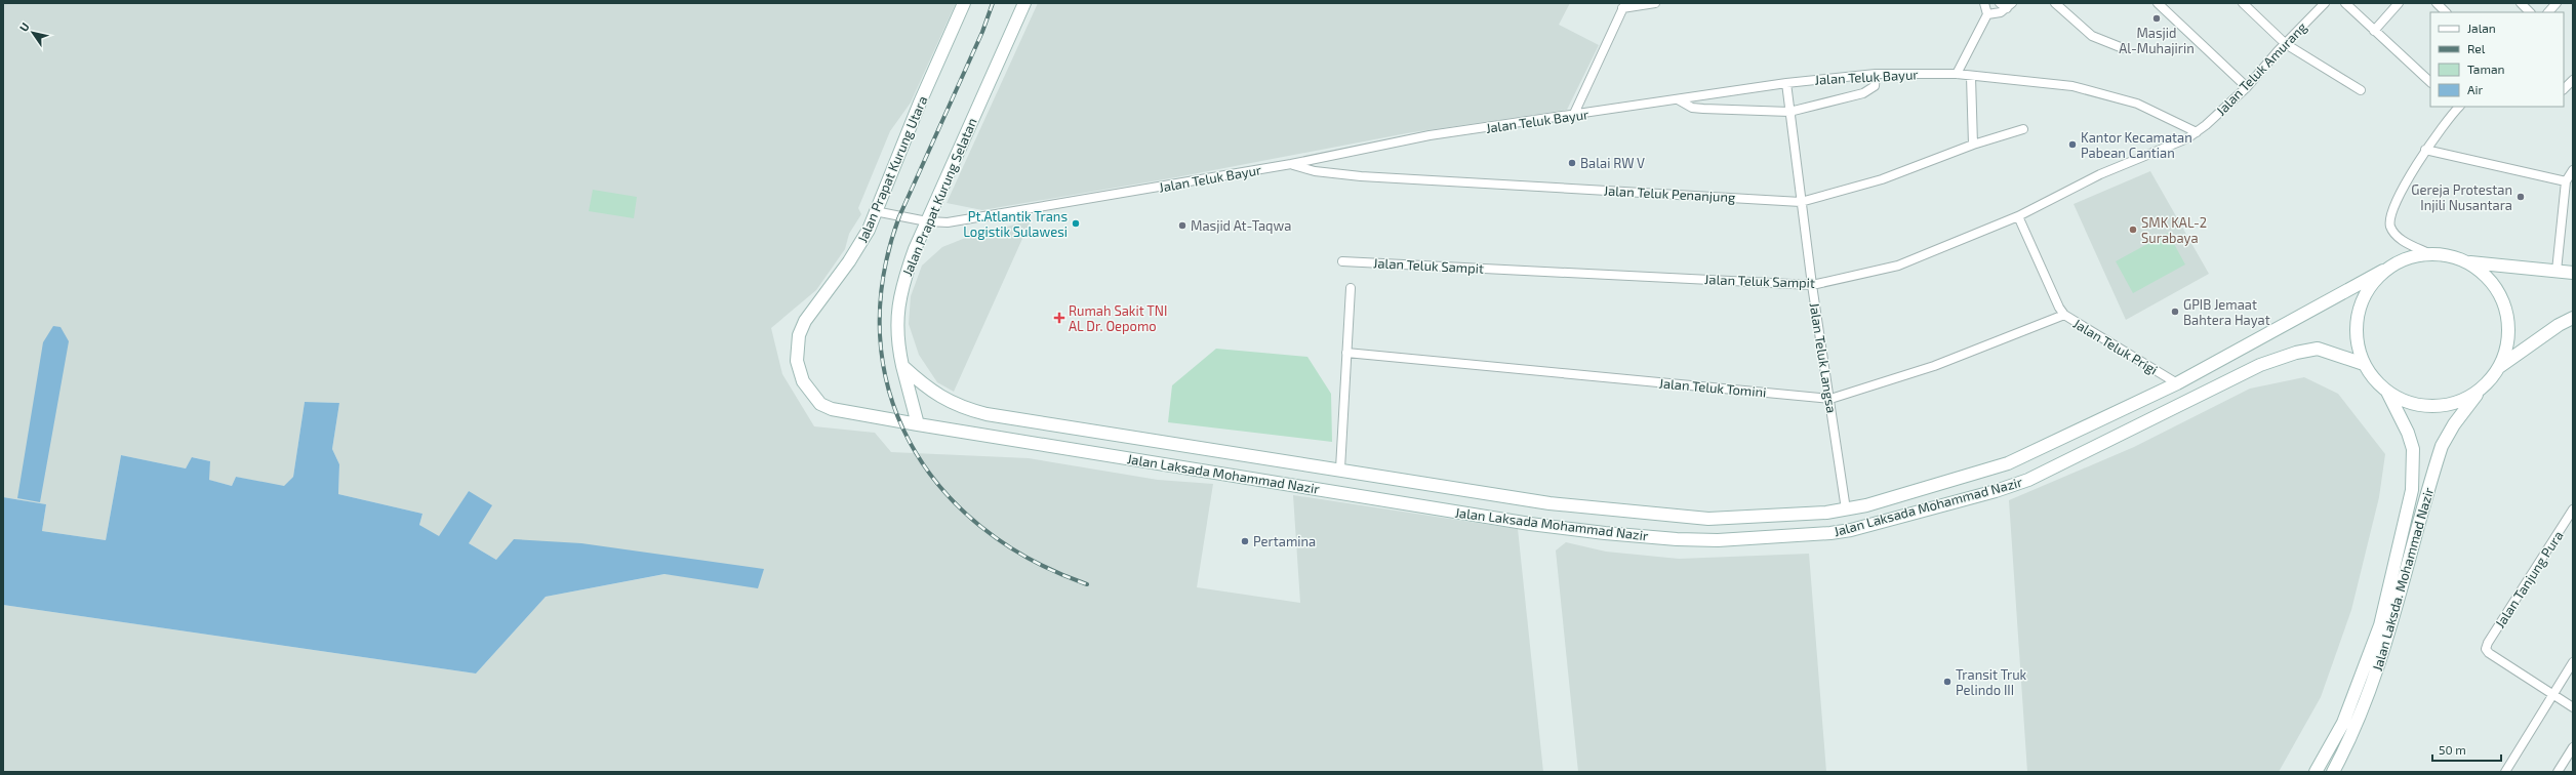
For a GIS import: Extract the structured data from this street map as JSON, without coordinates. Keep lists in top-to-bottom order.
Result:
{
  "streets": {
    "street": [
      "Jalan Teluk Amurang",
      "Jalan Teluk Bayur",
      "Jalan Prapat Kurung Utara",
      "Jalan Teluk Penanjung",
      "Jalan Prapat Kurung Selatan",
      "Jalan Teluk Sampit",
      "Jalan Teluk Prigi",
      "Jalan Teluk Langsa",
      "Jalan Teluk Tomini",
      "Jalan Laksada Mohammad Nazir",
      "Jalan Laksda. Mohammad Nazir",
      "Jalan Tanjung Pura"
    ]
  },
  "crossings": [
    ["Jalan Teluk Amurang", "Jalan Teluk Bayur"],
    ["Jalan Teluk Amurang", "Jalan Teluk Sampit"],
    ["Jalan Teluk Bayur", "Jalan Prapat Kurung Utara"],
    ["Jalan Teluk Bayur", "Jalan Teluk Penanjung"],
    ["Jalan Teluk Bayur", "Jalan Prapat Kurung Selatan"],
    ["Jalan Teluk Bayur", "Jalan Teluk Sampit"],
    ["Jalan Teluk Bayur", "Jalan Teluk Langsa"],
    ["Jalan Prapat Kurung Utara", "Jalan Laksada Mohammad Nazir"],
    ["Jalan Teluk Penanjung", "Jalan Teluk Langsa"],
    ["Jalan Prapat Kurung Selatan", "Jalan Laksada Mohammad Nazir"],
    ["Jalan Teluk Sampit", "Jalan Teluk Prigi"],
    ["Jalan Teluk Sampit", "Jalan Teluk Langsa"],
    ["Jalan Teluk Prigi", "Jalan Teluk Tomini"],
    ["Jalan Teluk Prigi", "Jalan Laksada Mohammad Nazir"],
    ["Jalan Teluk Langsa", "Jalan Teluk Tomini"],
    ["Jalan Teluk Langsa", "Jalan Laksada Mohammad Nazir"]
  ],
  "places": {
    "other": [
      "Masjid Al-Muhajirin",
      "Kantor Kecamatan Pabean Cantian",
      "Balai RW V",
      "Gereja Protestan Injili Nusantara",
      "Pt.Atlantik Trans Logistik Sulawesi",
      "Masjid At-Taqwa",
      "SMK KAL-2 Surabaya",
      "GPIB Jemaat Bahtera Hayat",
      "Pertamina",
      "Transit Truk Pelindo III"
    ],
    "health": ["Rumah Sakit TNI AL Dr. Oepomo"]
  },
  "legend": [
    "Jalan",
    "Rel",
    "Taman",
    "Air"
  ],
  "scale_bar": "50 m",
  "north": "top left"
}
